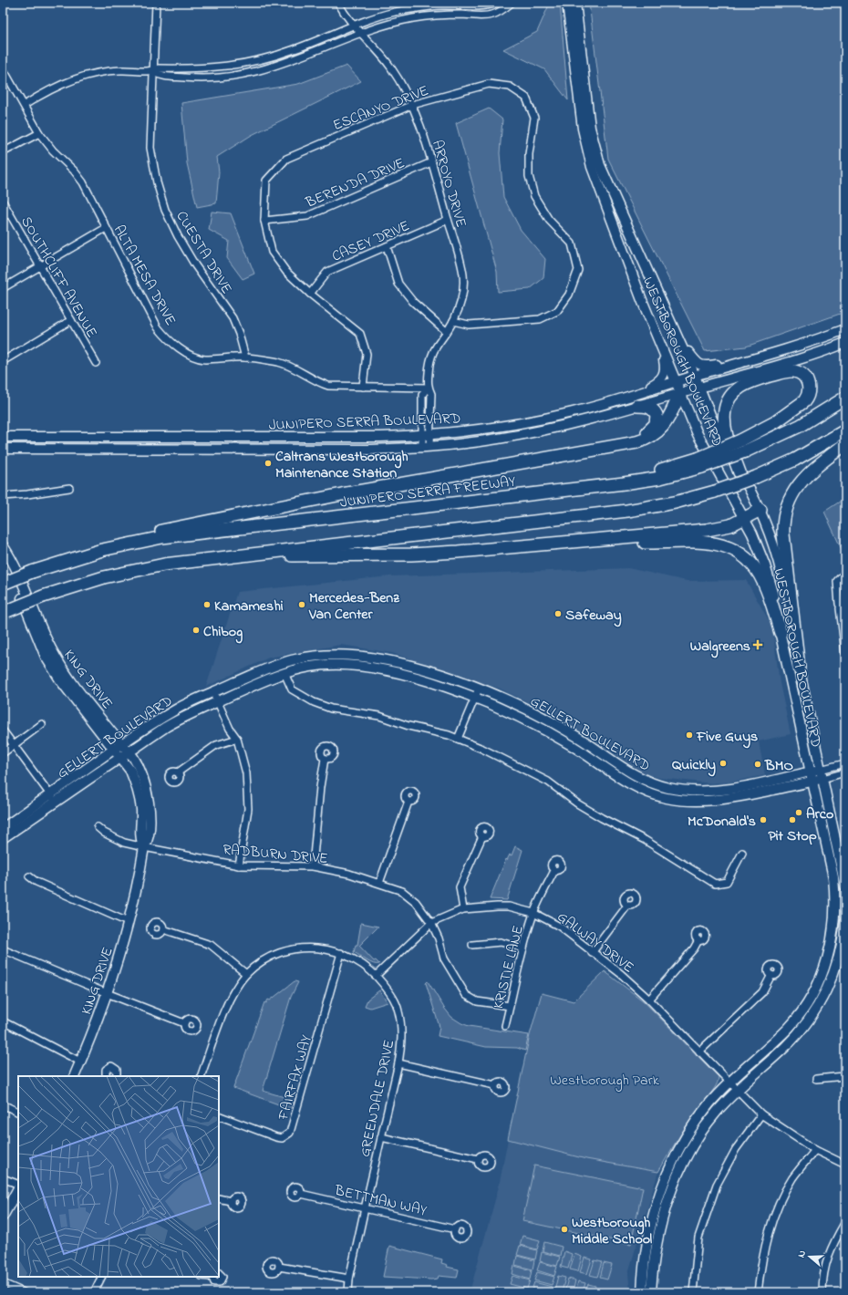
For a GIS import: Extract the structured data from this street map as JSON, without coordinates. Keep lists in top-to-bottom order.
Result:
{
  "streets": {
    "highway": ["JUNIPERO SERRA FREEWAY"],
    "main road": [
      "WESTBOROUGH BOULEVARD",
      "JUNIPERO SERRA BOULEVARD",
      "KING DRIVE",
      "GELLERT BOULEVARD"
    ],
    "street": [
      "ESCANYO DRIVE",
      "BERENDA DRIVE",
      "ARROYO DRIVE",
      "CASEY DRIVE",
      "CUESTA DRIVE",
      "ALTA MESA DRIVE",
      "SOUTHCLIFF AVENUE",
      "RADBURN DRIVE",
      "GALWAY DRIVE",
      "KRISTIE LANE",
      "FAIRFAX WAY",
      "GREENDALE DRIVE",
      "BETTMAN WAY"
    ]
  },
  "crossings": [
    ["ESCANYO DRIVE", "BERENDA DRIVE"],
    ["ESCANYO DRIVE", "ARROYO DRIVE"],
    ["ESCANYO DRIVE", "CASEY DRIVE"],
    ["ESCANYO DRIVE", "ALTA MESA DRIVE"],
    ["BERENDA DRIVE", "ARROYO DRIVE"],
    ["ARROYO DRIVE", "CASEY DRIVE"],
    ["ARROYO DRIVE", "ALTA MESA DRIVE"],
    ["ARROYO DRIVE", "JUNIPERO SERRA BOULEVARD"],
    ["CUESTA DRIVE", "ALTA MESA DRIVE"],
    ["WESTBOROUGH BOULEVARD", "JUNIPERO SERRA BOULEVARD"],
    ["WESTBOROUGH BOULEVARD", "GELLERT BOULEVARD"],
    ["WESTBOROUGH BOULEVARD", "GALWAY DRIVE"],
    ["KING DRIVE", "GELLERT BOULEVARD"],
    ["KING DRIVE", "RADBURN DRIVE"],
    ["RADBURN DRIVE", "GALWAY DRIVE"],
    ["RADBURN DRIVE", "KRISTIE LANE"],
    ["GALWAY DRIVE", "KRISTIE LANE"],
    ["GALWAY DRIVE", "GREENDALE DRIVE"],
    ["FAIRFAX WAY", "GREENDALE DRIVE"],
    ["GREENDALE DRIVE", "BETTMAN WAY"]
  ],
  "parks": ["Westborough Park"],
  "places": {
    "other": [
      "Caltrans Westborough Maintenance Station",
      "Kamameshi",
      "Mercedes-Benz Van Center",
      "Safeway",
      "Chibog",
      "Five Guys",
      "Quickly",
      "BMO",
      "Arco",
      "McDonald's",
      "Pit Stop",
      "Westborough Middle School"
    ],
    "health": ["Walgreens"]
  },
  "north": "left"
}
